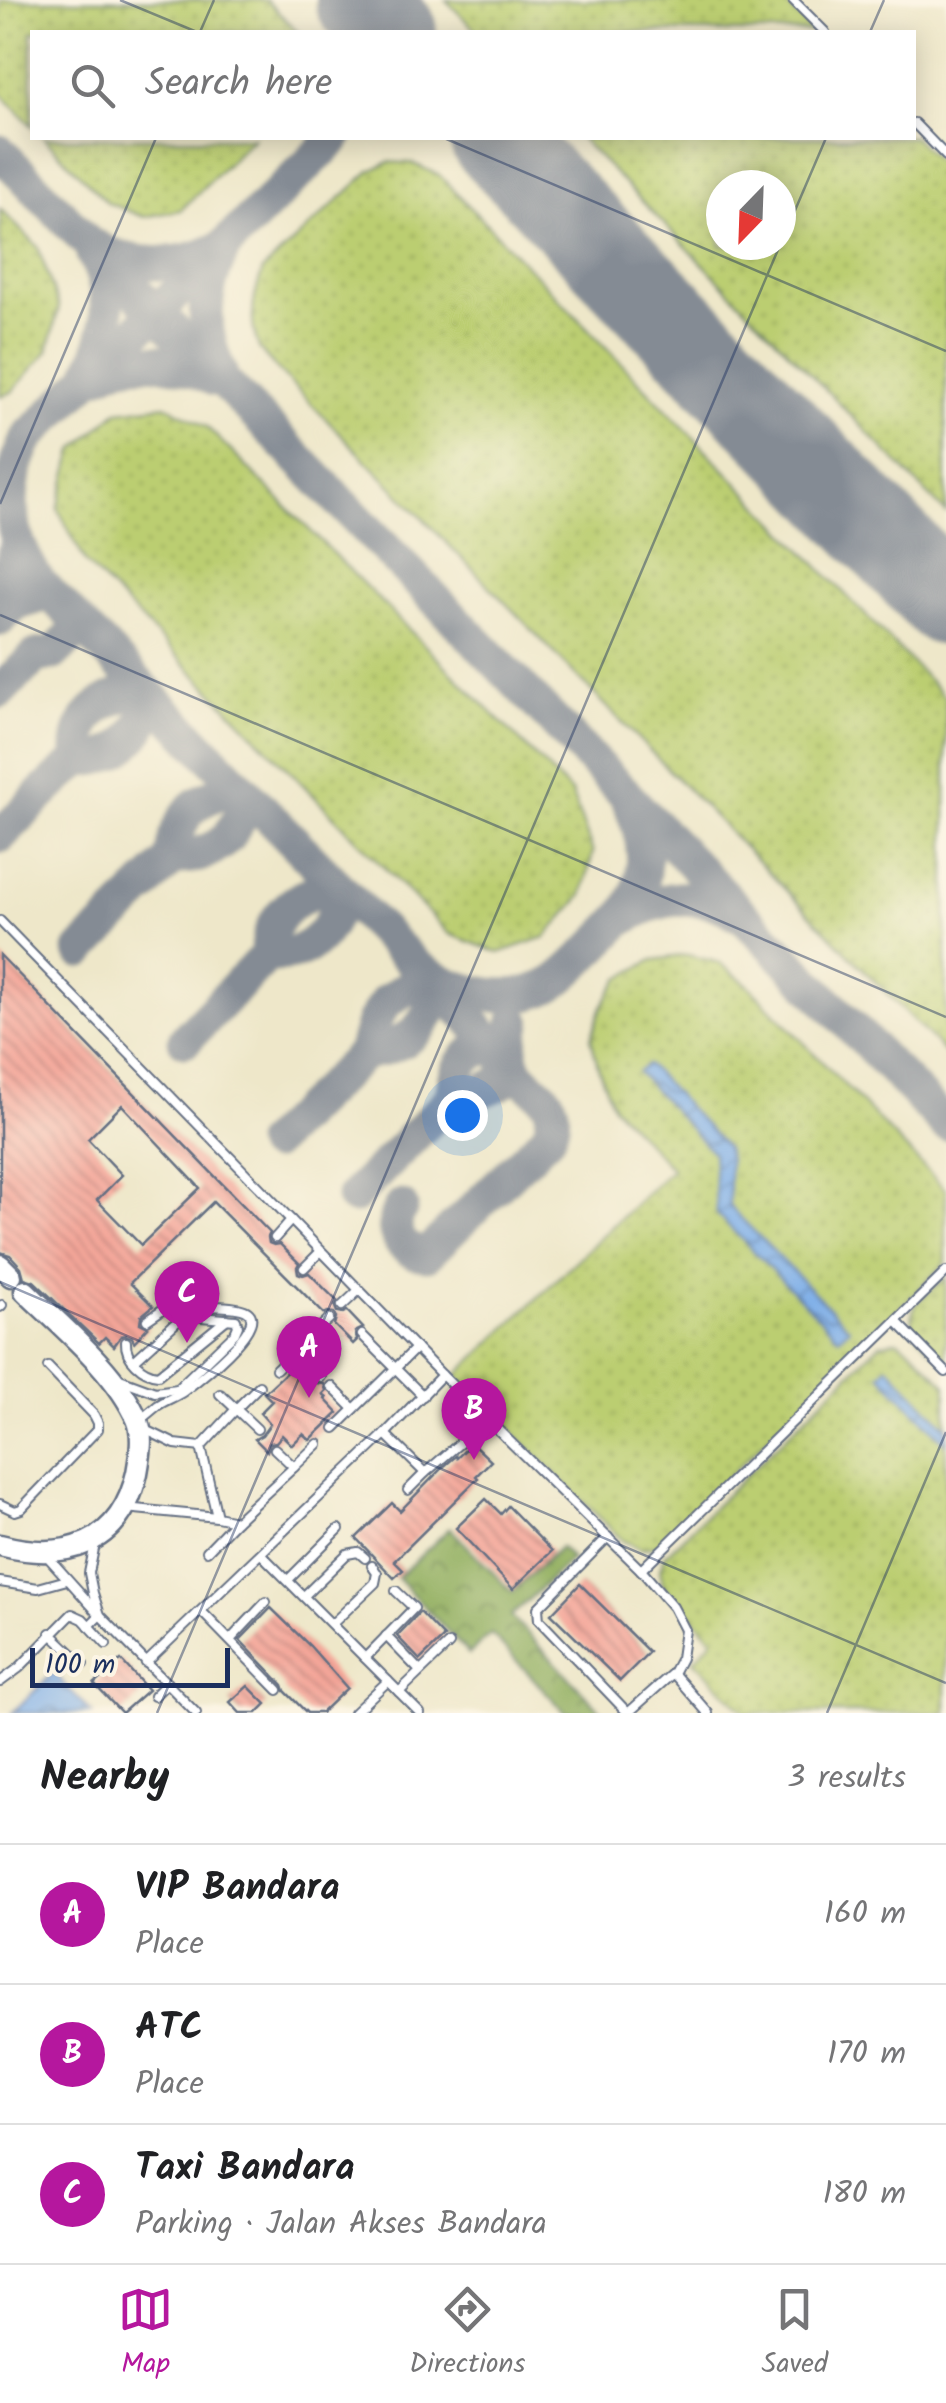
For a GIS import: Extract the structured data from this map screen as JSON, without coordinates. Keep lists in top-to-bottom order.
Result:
{
  "scale_bar": "100 m",
  "north": "bottom left",
  "page": {
    "search": "Search here",
    "pins": ["C", "A", "B"],
    "scale": "100 m",
    "heading": ["Nearby", "3 results"],
    "list": [
      {
        "mark": "A",
        "name": "VIP Bandara",
        "note": "Place",
        "value": "160 m"
      },
      {
        "mark": "B",
        "name": "ATC",
        "note": "Place",
        "value": "170 m"
      },
      {
        "mark": "C",
        "name": "Taxi Bandara",
        "note": "Parking · Jalan Akses Bandara",
        "value": "180 m"
      }
    ],
    "nav": ["Map", "Directions", "Saved"]
  }
}
